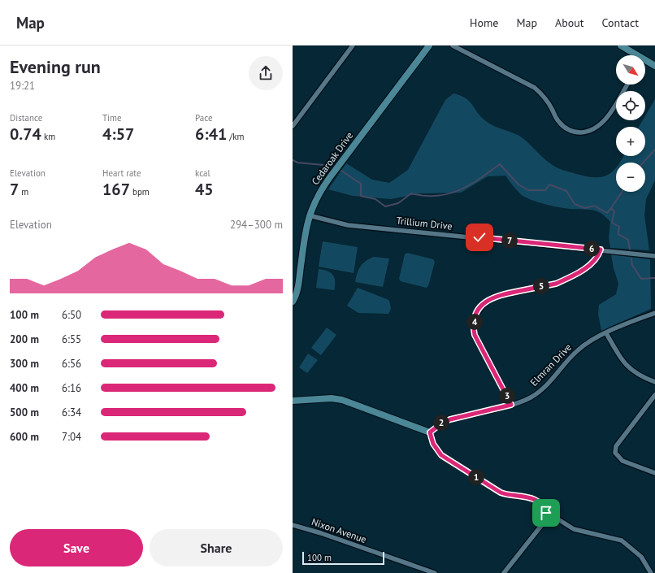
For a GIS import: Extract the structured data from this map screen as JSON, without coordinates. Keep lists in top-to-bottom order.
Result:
{
  "streets": {
    "street": [
      "Cedaroak Drive",
      "Trillium Drive",
      "Elmran Drive",
      "Nixon Avenue"
    ]
  },
  "crossings": [
    ["Cedaroak Drive", "Trillium Drive"]
  ],
  "scale_bar": "100 m",
  "north": "bottom right",
  "page": {
    "header": "Map",
    "nav": [
      "Home",
      "Map",
      "About",
      "Contact"
    ],
    "heading": ["Evening run", "19:21"],
    "map_buttons": ["+", "−"],
    "stats": [
      ["Distance", "0.74 km"],
      ["Time", "4:57"],
      ["Pace", "6:41 /km"],
      ["Elevation", "7 m"],
      ["Heart rate", "167 bpm"],
      ["kcal", "45"]
    ],
    "chart": ["Elevation", "294–300 m"],
    "pins": [
      "7",
      "6",
      "5",
      "4",
      "3",
      "2",
      "1"
    ],
    "list": [
      {
        "name": "100 m",
        "note": "6:50"
      },
      {
        "name": "200 m",
        "note": "6:55"
      },
      {
        "name": "300 m",
        "note": "6:56"
      },
      {
        "name": "400 m",
        "note": "6:16"
      },
      {
        "name": "500 m",
        "note": "6:34"
      },
      {
        "name": "600 m",
        "note": "7:04"
      }
    ],
    "buttons": ["Save", "Share"],
    "scale": "100 m"
  }
}
